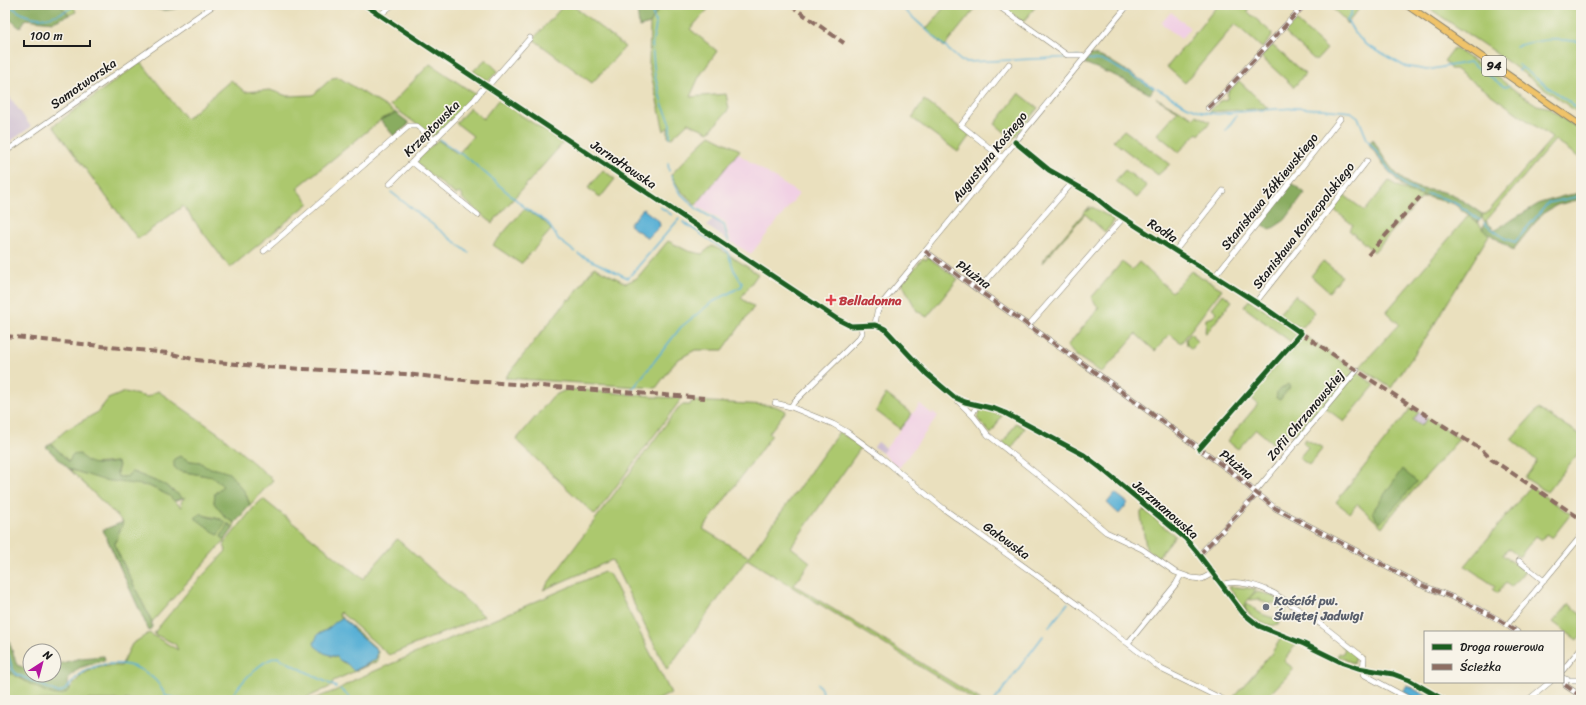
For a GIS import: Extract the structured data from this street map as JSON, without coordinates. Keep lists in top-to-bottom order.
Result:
{
  "streets": {
    "main road": ["94"],
    "street": [
      "Samotworska",
      "Krzeptowska",
      "Augustyna Kośnego",
      "Jarnołtowska",
      "Stanisława Żółkiewskiego",
      "Stanisława Koniecpolskiego",
      "Rodła",
      "Płużna",
      "Zofii Chrzanowskiej",
      "Jerzmanowska",
      "Gałowska"
    ]
  },
  "crossings": [
    ["Krzeptowska", "Jarnołtowska"],
    ["Augustyna Kośnego", "Jarnołtowska"],
    ["Augustyna Kośnego", "Rodła"],
    ["Augustyna Kośnego", "Płużna"],
    ["Augustyna Kośnego", "Jerzmanowska"],
    ["Jarnołtowska", "Jerzmanowska"],
    ["Stanisława Żółkiewskiego", "Rodła"],
    ["Stanisława Koniecpolskiego", "Rodła"],
    ["Rodła", "Płużna"],
    ["Płużna", "Zofii Chrzanowskiej"],
    ["Zofii Chrzanowskiej", "Jerzmanowska"]
  ],
  "places": {
    "health": ["Belladonna"],
    "other": ["Kościół pw. Świętej Jadwigi"]
  },
  "legend": ["Droga rowerowa", "Ścieżka"],
  "scale_bar": "100 m",
  "north": "top right"
}
